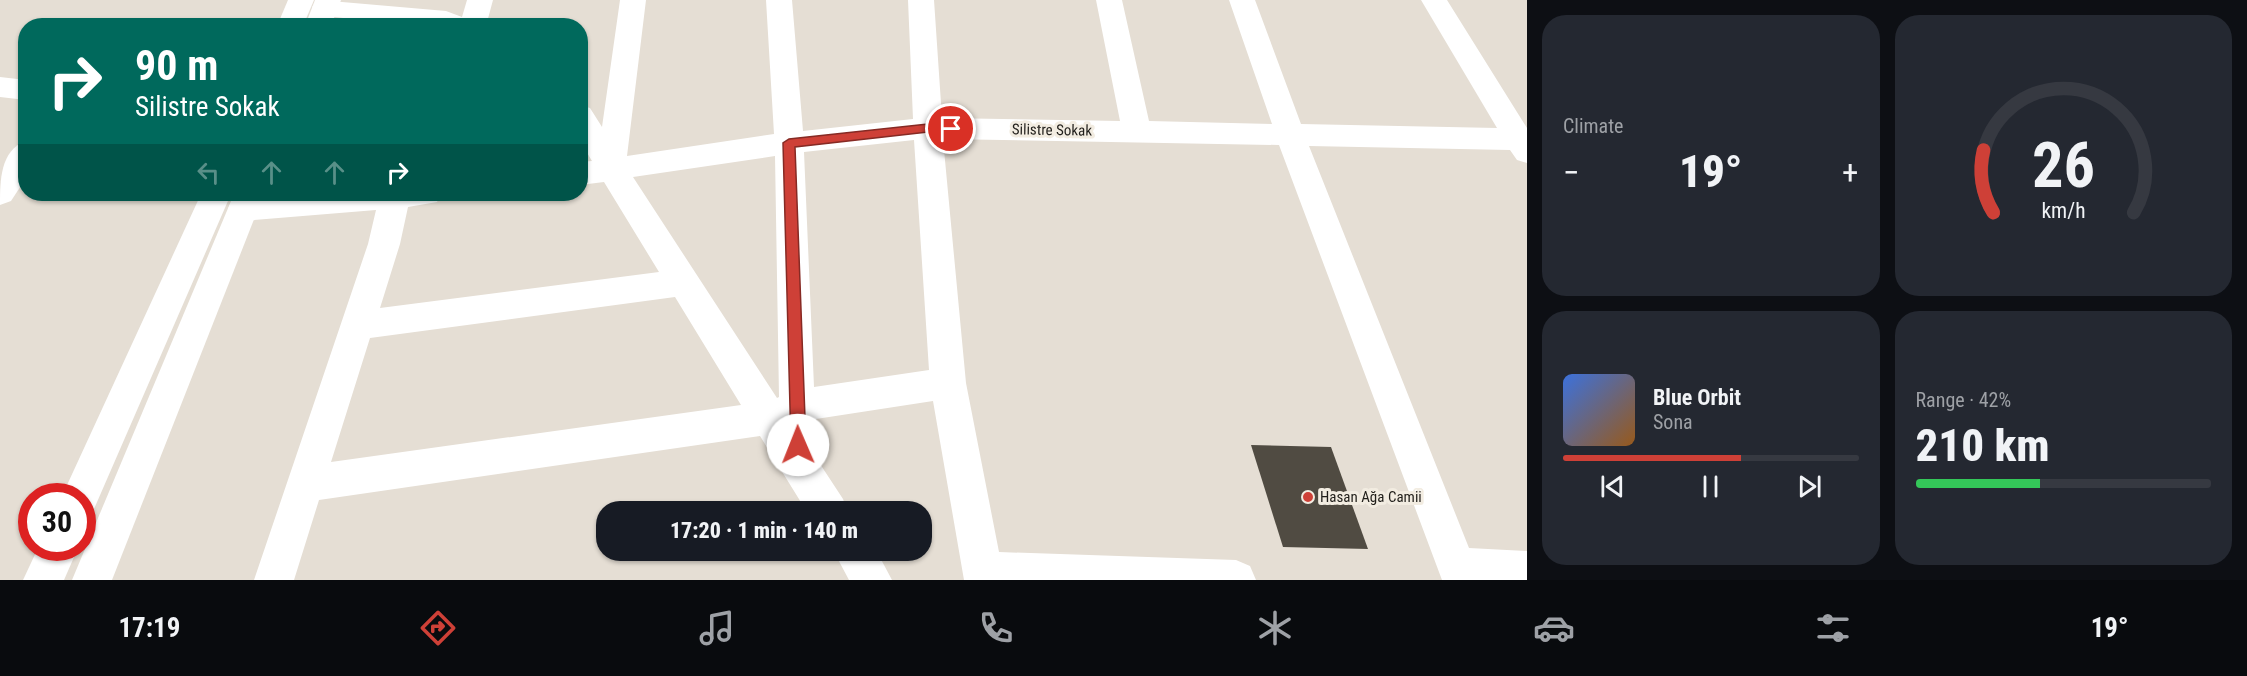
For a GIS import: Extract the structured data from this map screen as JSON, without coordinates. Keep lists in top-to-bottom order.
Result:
{
  "streets": {
    "street": ["Silistre Sokak"]
  },
  "places": ["Hasan Ağa Camii"],
  "page": {
    "tile": [
      "Climate",
      ["Range · 42%", "210 km"]
    ],
    "turn": ["90 m", "Silistre Sokak"],
    "heat": ["−", "19°", "+"],
    "song": ["Blue Orbit", "Sona"],
    "limit": "30",
    "trip": "17:20 · 1 min · 140 m",
    "tabs": ["17:19", "19°"],
    "gauge": ["26", "km/h"]
  }
}
